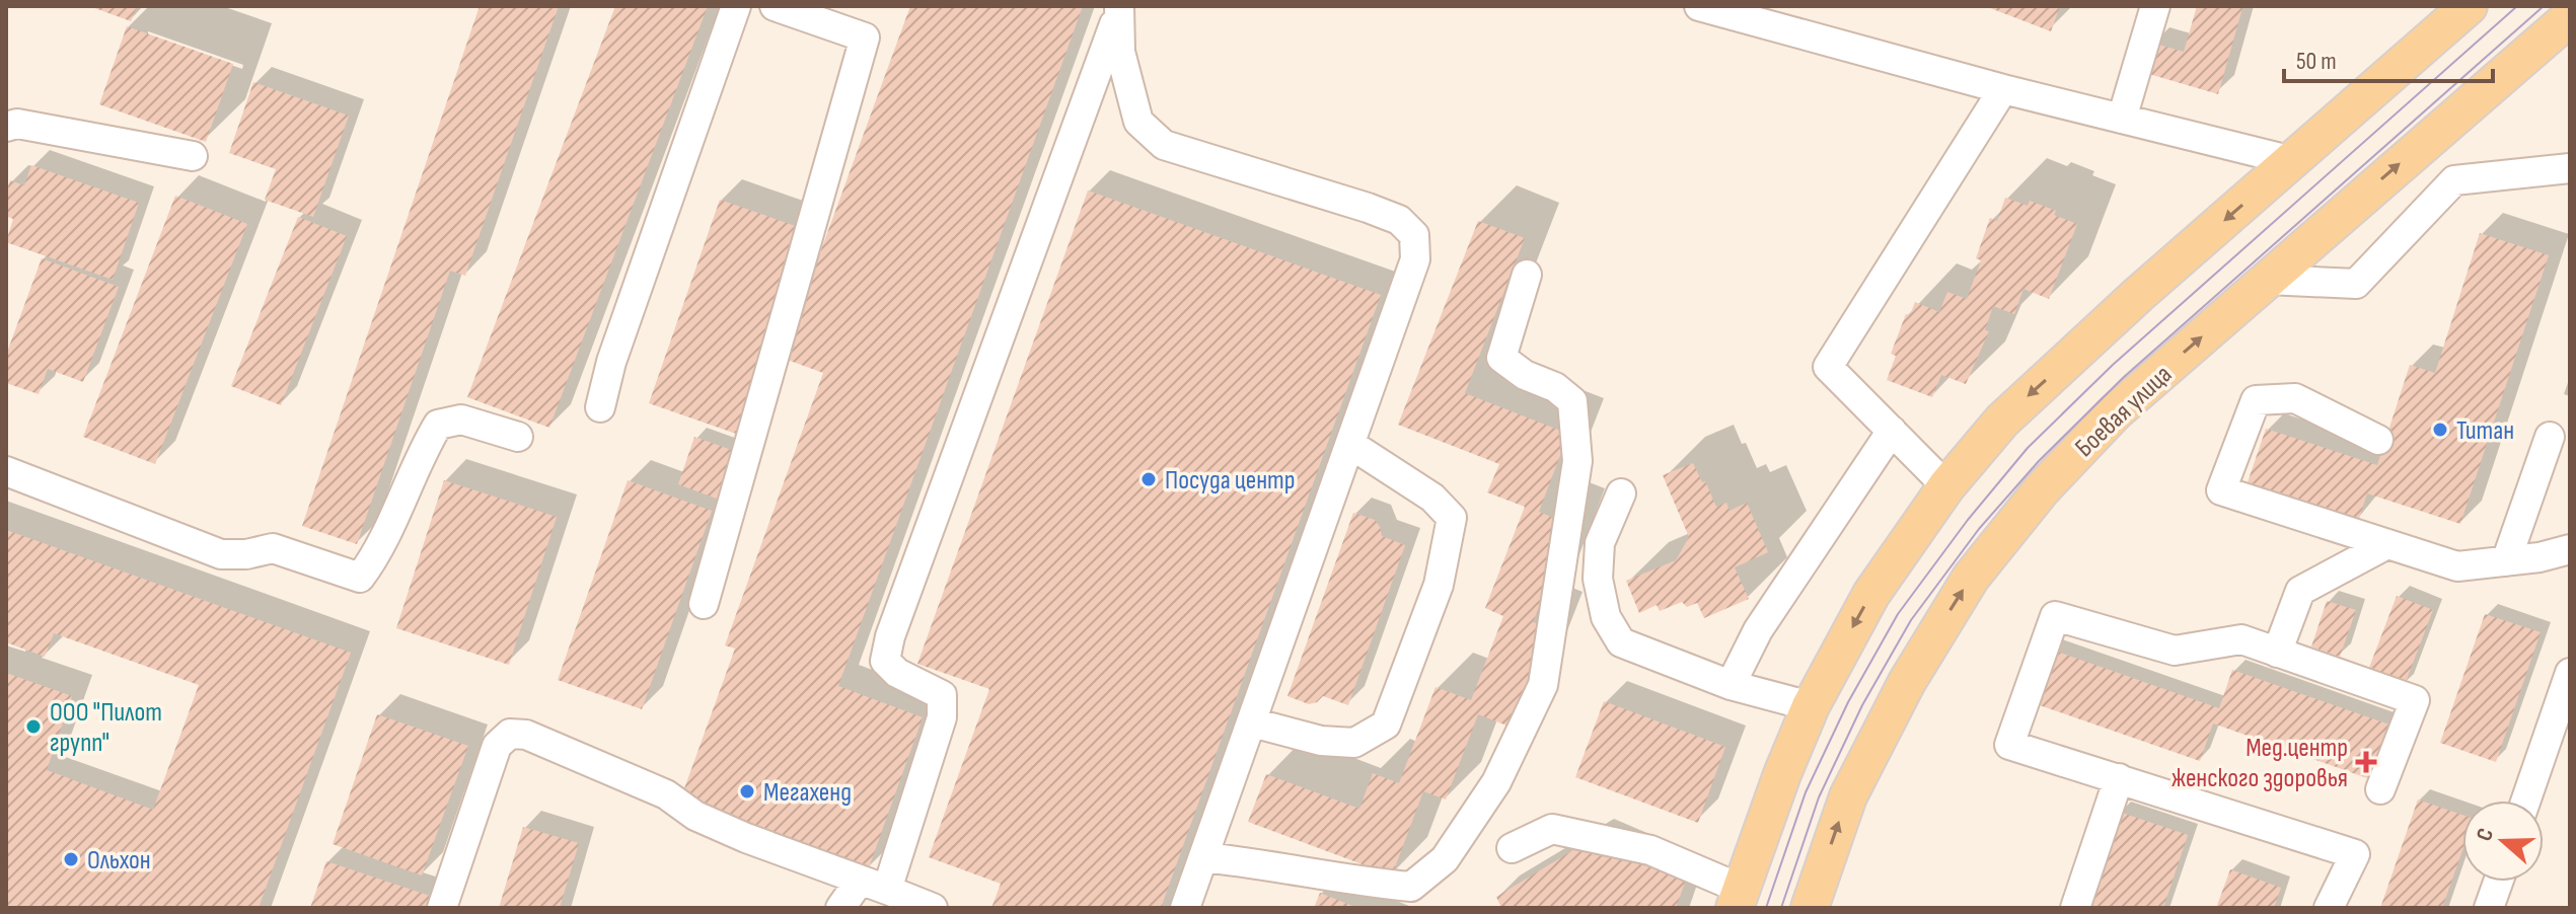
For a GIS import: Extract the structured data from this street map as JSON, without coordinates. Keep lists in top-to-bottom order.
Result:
{
  "streets": {
    "main road": ["Боевая улица"]
  },
  "places": {
    "other": [
      "Титан",
      "Посуда центр",
      "ООО \"Пилот групп\"",
      "Мегахенд",
      "Ольхон"
    ],
    "health": ["Мед.центр женского здоровья"]
  },
  "scale_bar": "50 m",
  "north": "left"
}
